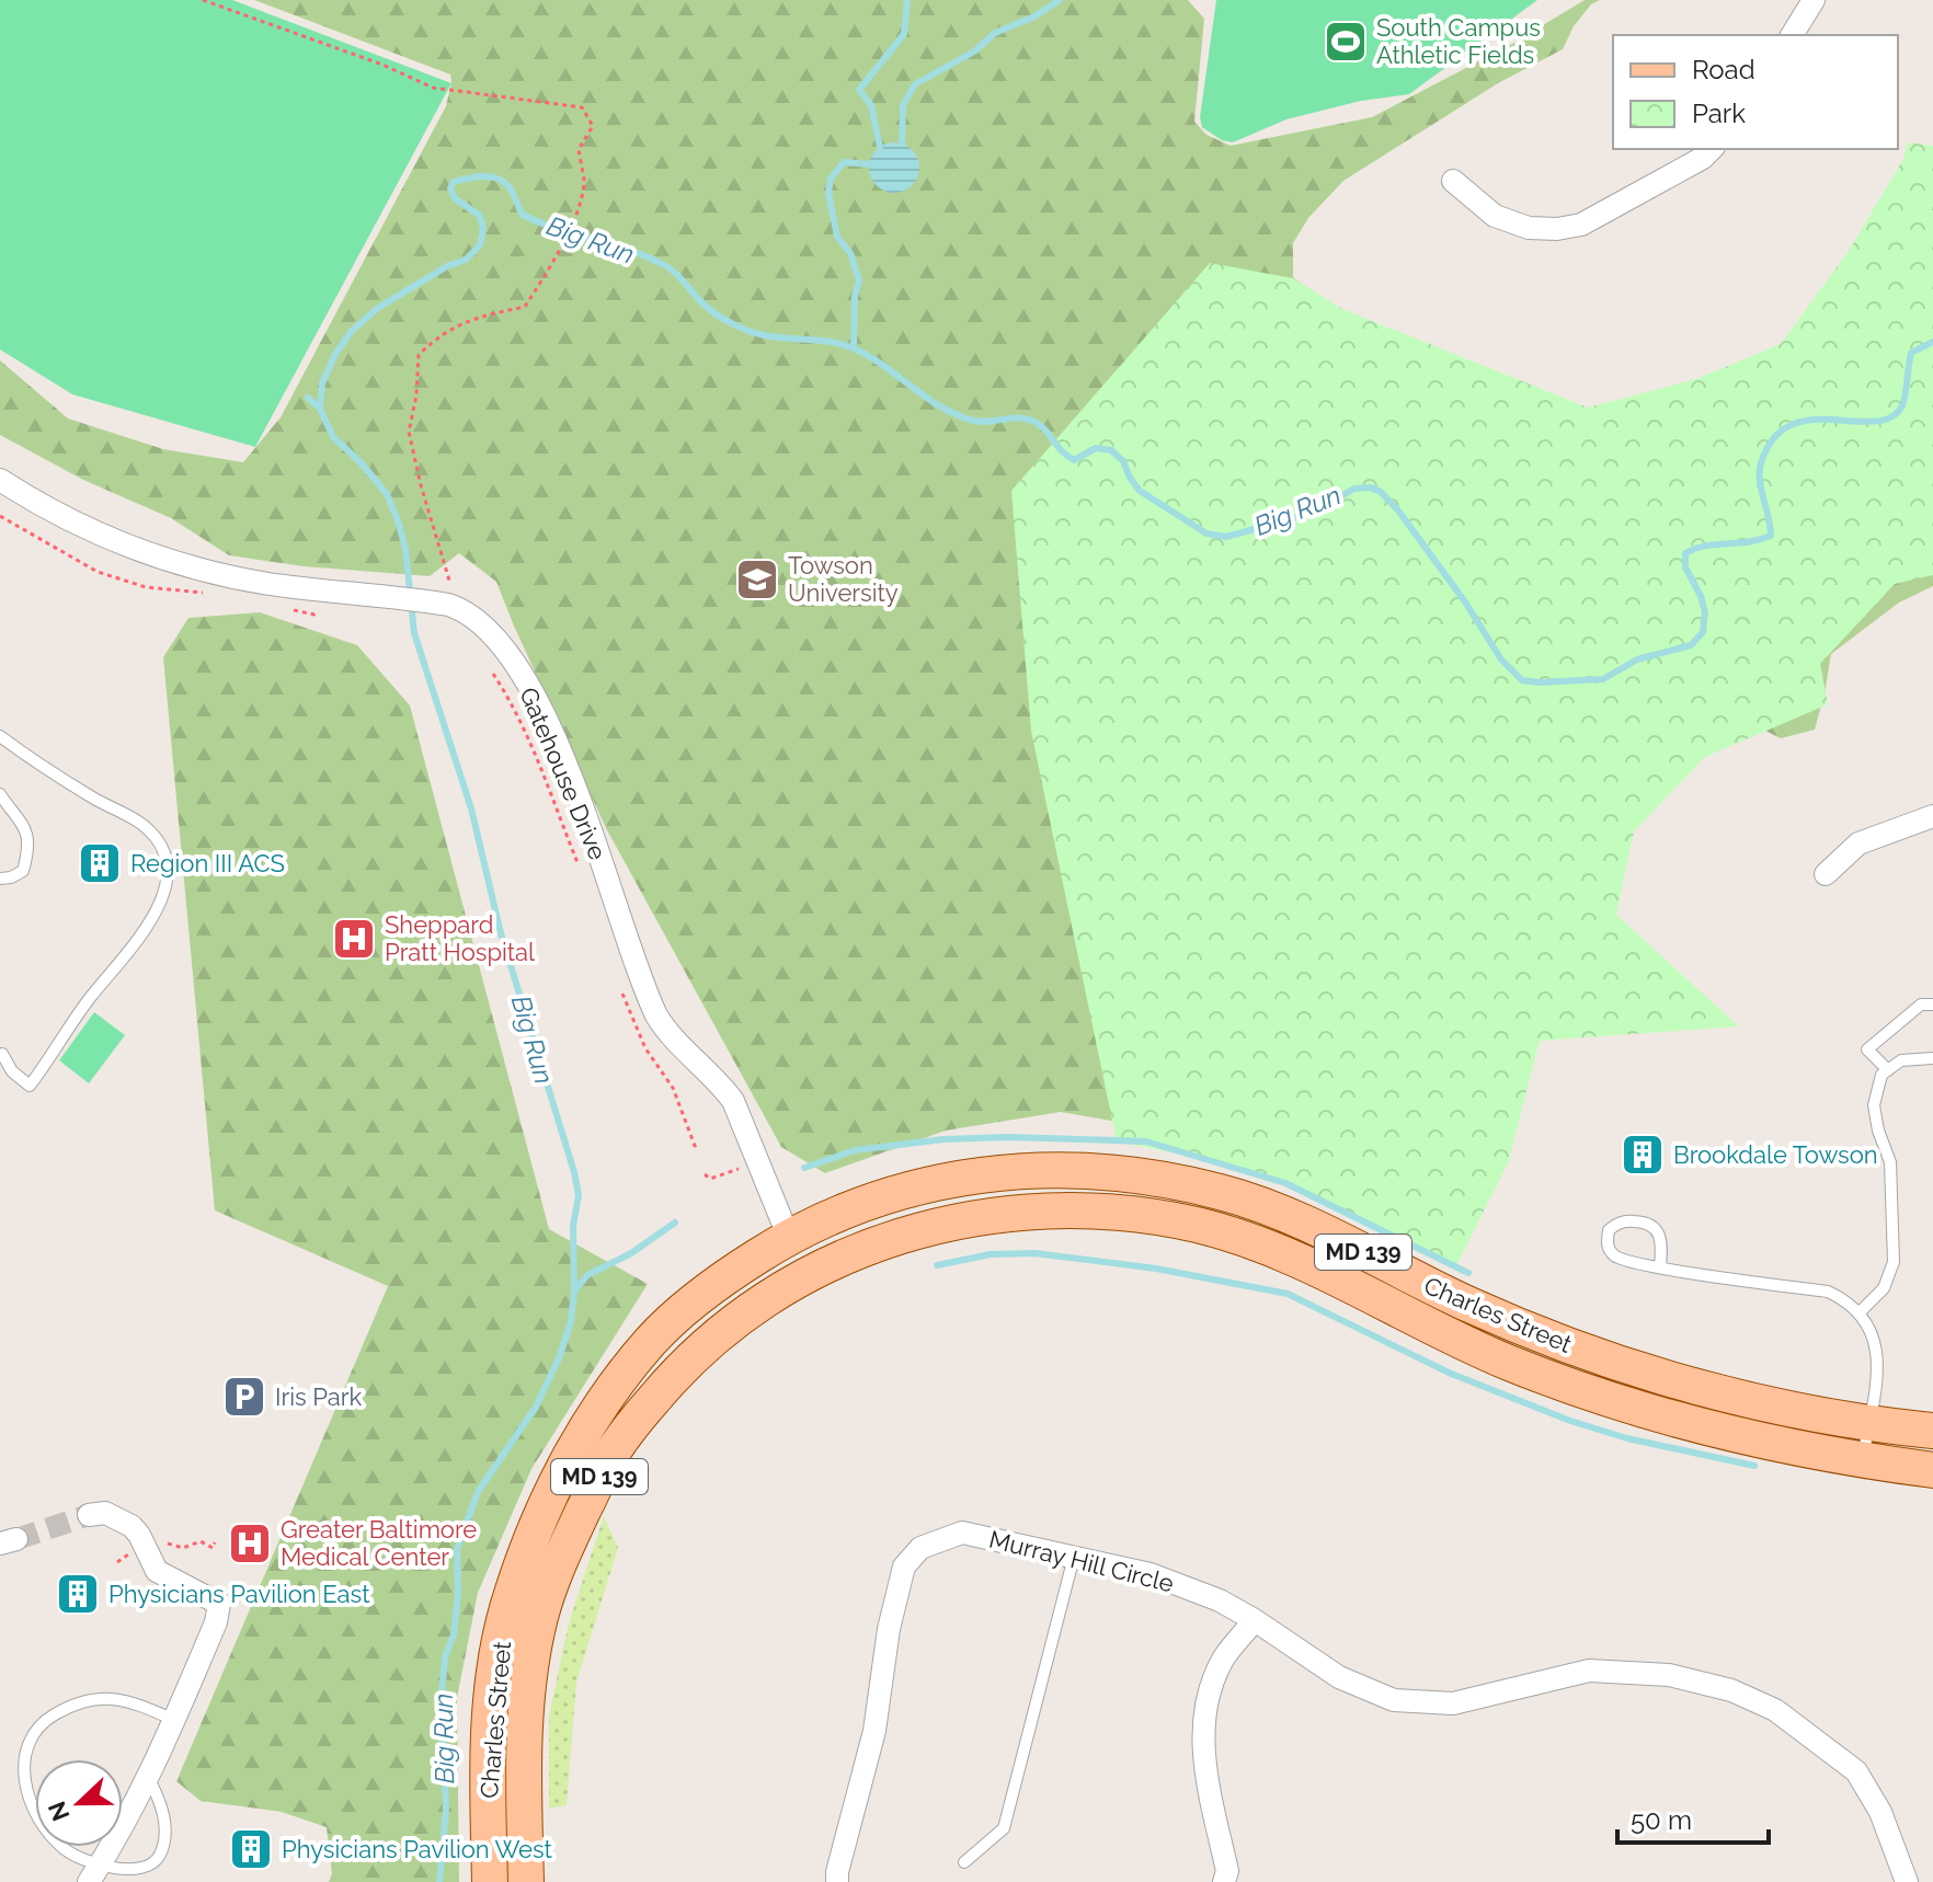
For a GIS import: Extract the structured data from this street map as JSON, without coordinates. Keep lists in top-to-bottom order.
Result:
{
  "streets": {
    "main road": ["MD 139", "Charles Street"],
    "street": ["Gatehouse Drive", "Murray Hill Circle"]
  },
  "crossings": [
    ["Gatehouse Drive", "Charles Street"]
  ],
  "water": ["Big Run"],
  "places": {
    "sports": ["South Campus Athletic Fields"],
    "school or university": ["Towson University"],
    "building": [
      "Region III ACS",
      "Brookdale Towson",
      "Physicians Pavilion East",
      "Physicians Pavilion West"
    ],
    "hospital": ["Sheppard Pratt Hospital", "Greater Baltimore Medical Center"],
    "parking": ["Iris Park"]
  },
  "legend": ["Road", "Park"],
  "scale_bar": "50 m",
  "north": "left"
}
